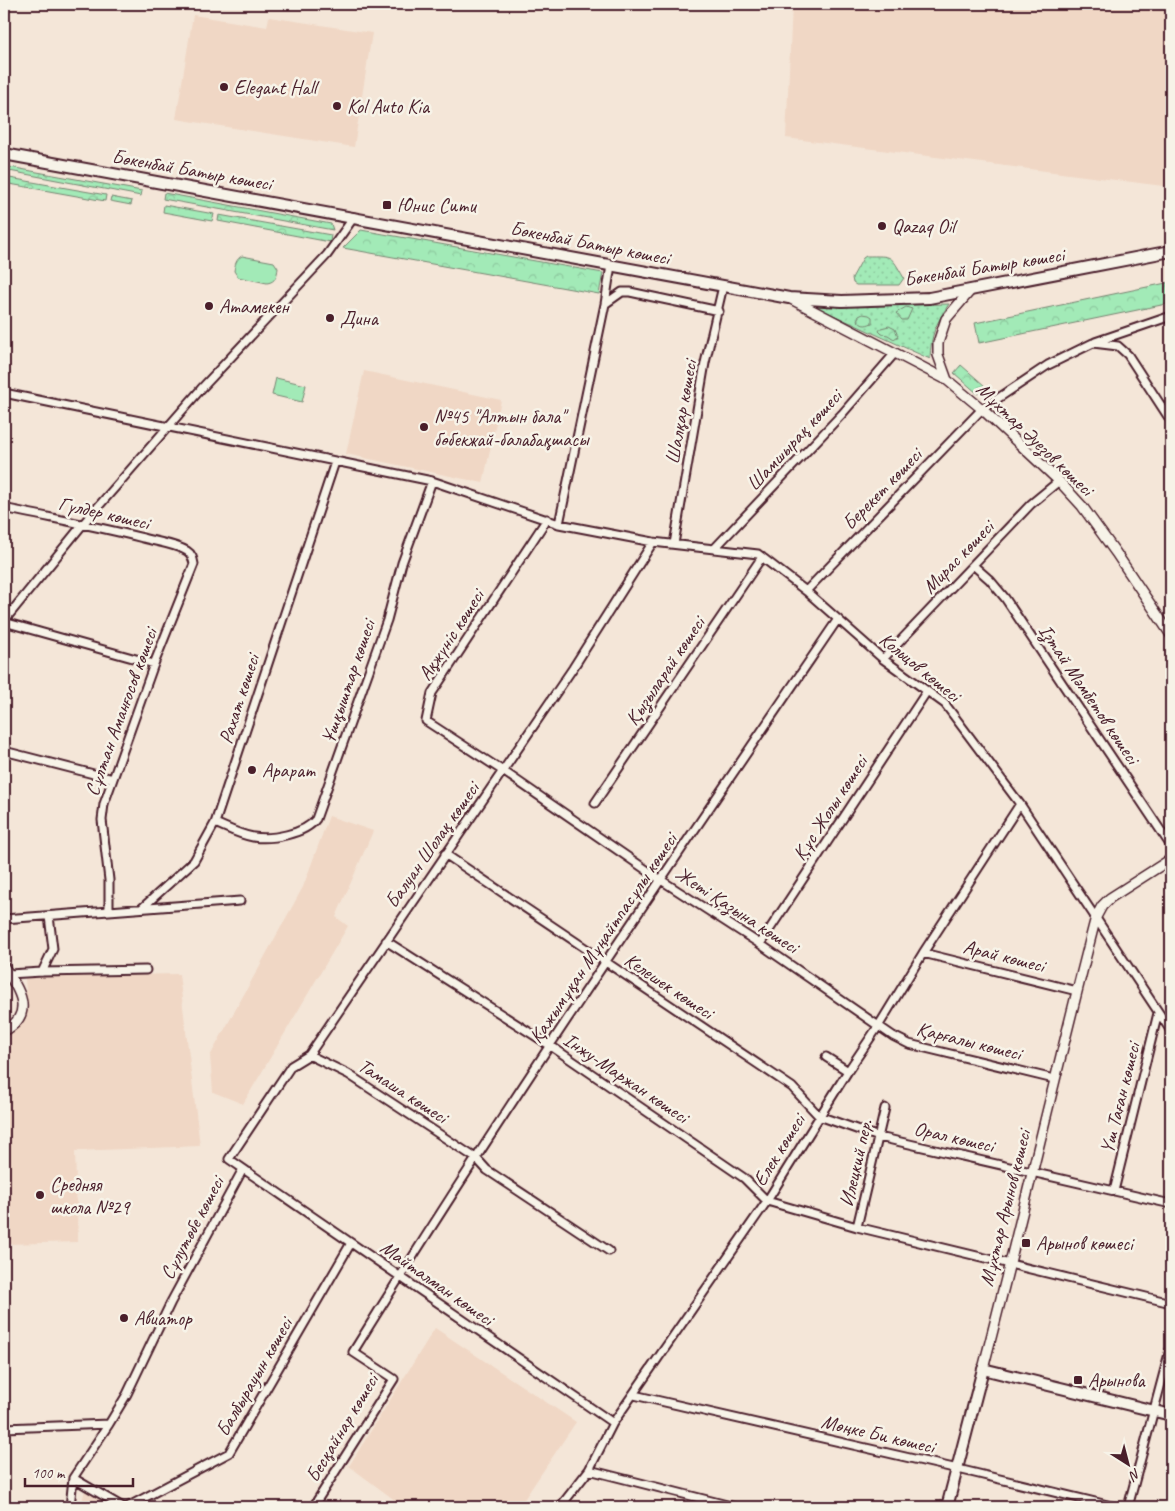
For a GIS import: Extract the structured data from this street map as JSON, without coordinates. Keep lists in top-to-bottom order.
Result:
{
  "streets": {
    "main road": ["Бөкенбай Батыр көшесі", "Мұхтар Арынов көшесі"],
    "street": [
      "Шалқар көшесі",
      "Мұхтар Әуезов көшесі",
      "Шамшырақ көшесі",
      "Берекет көшесі",
      "Гүлдер көшесі",
      "Мирас көшесі",
      "Ақжүніс көшесі",
      "Кольцов көшесі",
      "Қызыларай көшесі",
      "Ұшқыштар көшесі",
      "Ізтай Мәмбетов көшесі",
      "Рахат көшесі",
      "Сұлтан Аманғосов көшесі",
      "Құс Жолы көшесі",
      "Балуан Шолақ көшесі",
      "Жеті Қазына көшесі",
      "Қажымұқан Мұңайтпасұлы көшесі",
      "Арай көшесі",
      "Келешек көшесі",
      "Қарғалы көшесі",
      "Інжу-Маржан көшесі",
      "Тамаша көшесі",
      "Үш Таған көшесі",
      "Орал көшесі",
      "Елек көшесі",
      "Илецкий пер.",
      "Сұлутөбе көшесі",
      "Майталман көшесі",
      "Балбырауын көшесі",
      "Бесқайнар көшесі",
      "Мөңке Би көшесі"
    ]
  },
  "crossings": [
    ["Бөкенбай Батыр көшесі", "Шалқар көшесі"],
    ["Бөкенбай Батыр көшесі", "Мұхтар Әуезов көшесі"],
    ["Шалқар көшесі", "Кольцов көшесі"],
    ["Мұхтар Әуезов көшесі", "Берекет көшесі"],
    ["Мұхтар Әуезов көшесі", "Мирас көшесі"],
    ["Шамшырақ көшесі", "Кольцов көшесі"],
    ["Берекет көшесі", "Кольцов көшесі"],
    ["Гүлдер көшесі", "Сұлтан Аманғосов көшесі"],
    ["Мирас көшесі", "Кольцов көшесі"],
    ["Мирас көшесі", "Ізтай Мәмбетов көшесі"],
    ["Ақжүніс көшесі", "Кольцов көшесі"],
    ["Ақжүніс көшесі", "Балуан Шолақ көшесі"],
    ["Ақжүніс көшесі", "Жеті Қазына көшесі"],
    ["Кольцов көшесі", "Қызыларай көшесі"],
    ["Кольцов көшесі", "Ұшқыштар көшесі"],
    ["Кольцов көшесі", "Рахат көшесі"],
    ["Кольцов көшесі", "Құс Жолы көшесі"],
    ["Кольцов көшесі", "Балуан Шолақ көшесі"],
    ["Кольцов көшесі", "Қажымұқан Мұңайтпасұлы көшесі"],
    ["Кольцов көшесі", "Үш Таған көшесі"],
    ["Кольцов көшесі", "Елек көшесі"],
    ["Кольцов көшесі", "Мұхтар Арынов көшесі"],
    ["Ұшқыштар көшесі", "Рахат көшесі"],
    ["Құс Жолы көшесі", "Жеті Қазына көшесі"],
    ["Балуан Шолақ көшесі", "Жеті Қазына көшесі"],
    ["Балуан Шолақ көшесі", "Келешек көшесі"],
    ["Балуан Шолақ көшесі", "Інжу-Маржан көшесі"],
    ["Балуан Шолақ көшесі", "Тамаша көшесі"],
    ["Балуан Шолақ көшесі", "Майталман көшесі"],
    ["Жеті Қазына көшесі", "Қажымұқан Мұңайтпасұлы көшесі"],
    ["Жеті Қазына көшесі", "Қарғалы көшесі"],
    ["Жеті Қазына көшесі", "Елек көшесі"],
    ["Қажымұқан Мұңайтпасұлы көшесі", "Келешек көшесі"],
    ["Қажымұқан Мұңайтпасұлы көшесі", "Інжу-Маржан көшесі"],
    ["Қажымұқан Мұңайтпасұлы көшесі", "Тамаша көшесі"],
    ["Қажымұқан Мұңайтпасұлы көшесі", "Майталман көшесі"],
    ["Қажымұқан Мұңайтпасұлы көшесі", "Бесқайнар көшесі"],
    ["Арай көшесі", "Елек көшесі"],
    ["Арай көшесі", "Мұхтар Арынов көшесі"],
    ["Келешек көшесі", "Орал көшесі"],
    ["Келешек көшесі", "Елек көшесі"],
    ["Қарғалы көшесі", "Елек көшесі"],
    ["Қарғалы көшесі", "Мұхтар Арынов көшесі"],
    ["Інжу-Маржан көшесі", "Елек көшесі"],
    ["Үш Таған көшесі", "Орал көшесі"],
    ["Орал көшесі", "Елек көшесі"],
    ["Орал көшесі", "Илецкий пер."],
    ["Орал көшесі", "Мұхтар Арынов көшесі"],
    ["Елек көшесі", "Майталман көшесі"],
    ["Елек көшесі", "Мөңке Би көшесі"],
    ["Мұхтар Арынов көшесі", "Мөңке Би көшесі"],
    ["Сұлутөбе көшесі", "Майталман көшесі"],
    ["Сұлутөбе көшесі", "Балбырауын көшесі"],
    ["Майталман көшесі", "Балбырауын көшесі"],
    ["Майталман көшесі", "Бесқайнар көшесі"]
  ],
  "places": {
    "other": [
      "Elegant Hall",
      "Kol Auto Kia",
      "Qazaq Oil",
      "Атамекен",
      "Дина",
      "№45 \"Алтын бала\" бөбекжай-балабақшасы",
      "Арарат",
      "Средняя школа №29",
      "Авиатор"
    ],
    "transit": ["Юнис Сити", "Арынов көшесі", "Арынова"]
  },
  "scale_bar": "100 m",
  "north": "bottom right"
}
